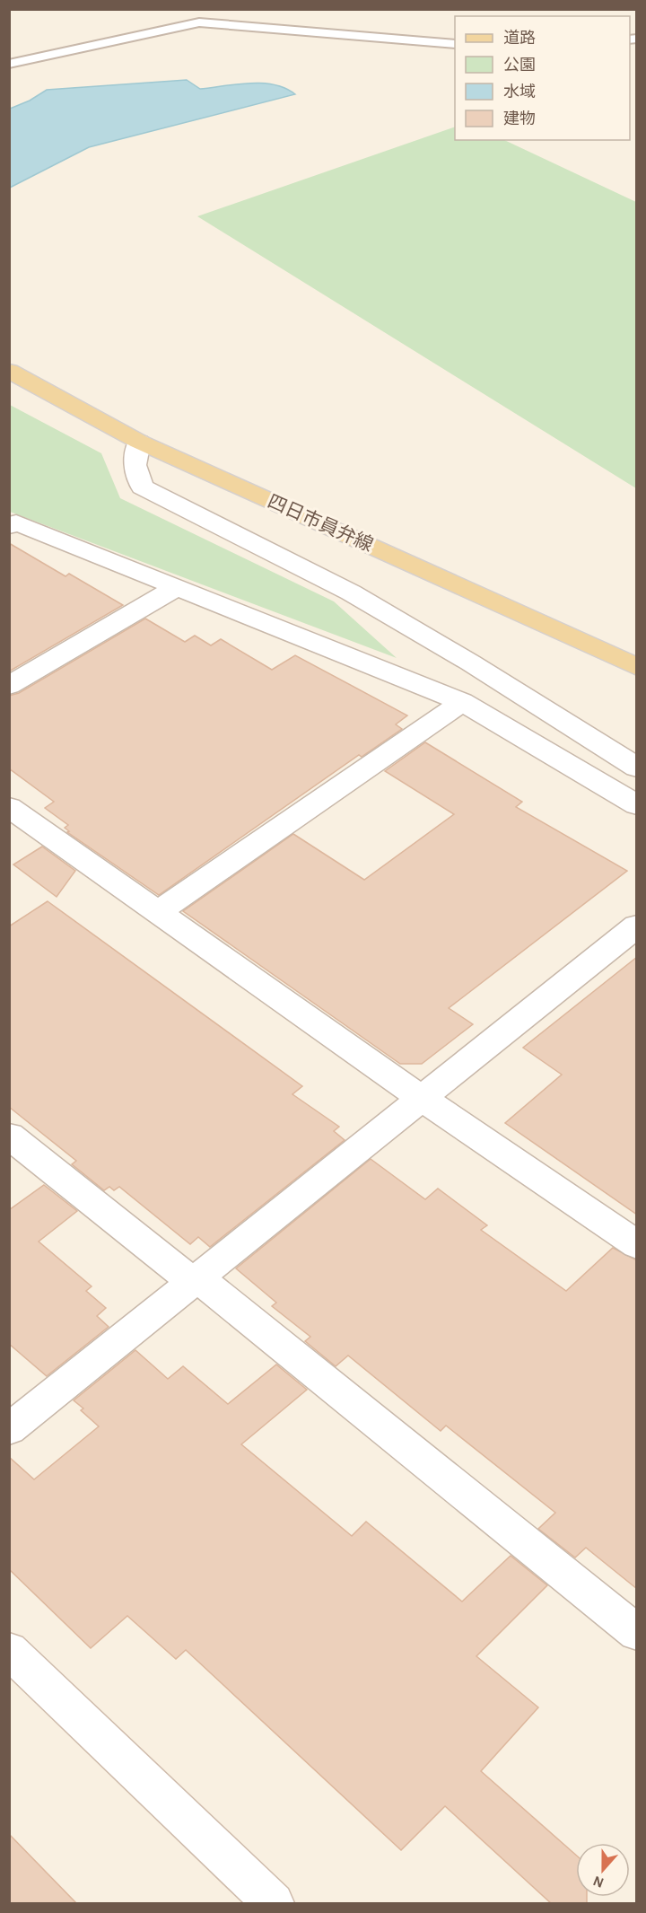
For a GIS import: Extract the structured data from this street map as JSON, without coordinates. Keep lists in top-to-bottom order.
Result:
{
  "streets": {
    "main road": ["四日市員弁線"]
  },
  "legend": [
    "道路",
    "公園",
    "水域",
    "建物"
  ],
  "north": "bottom"
}
